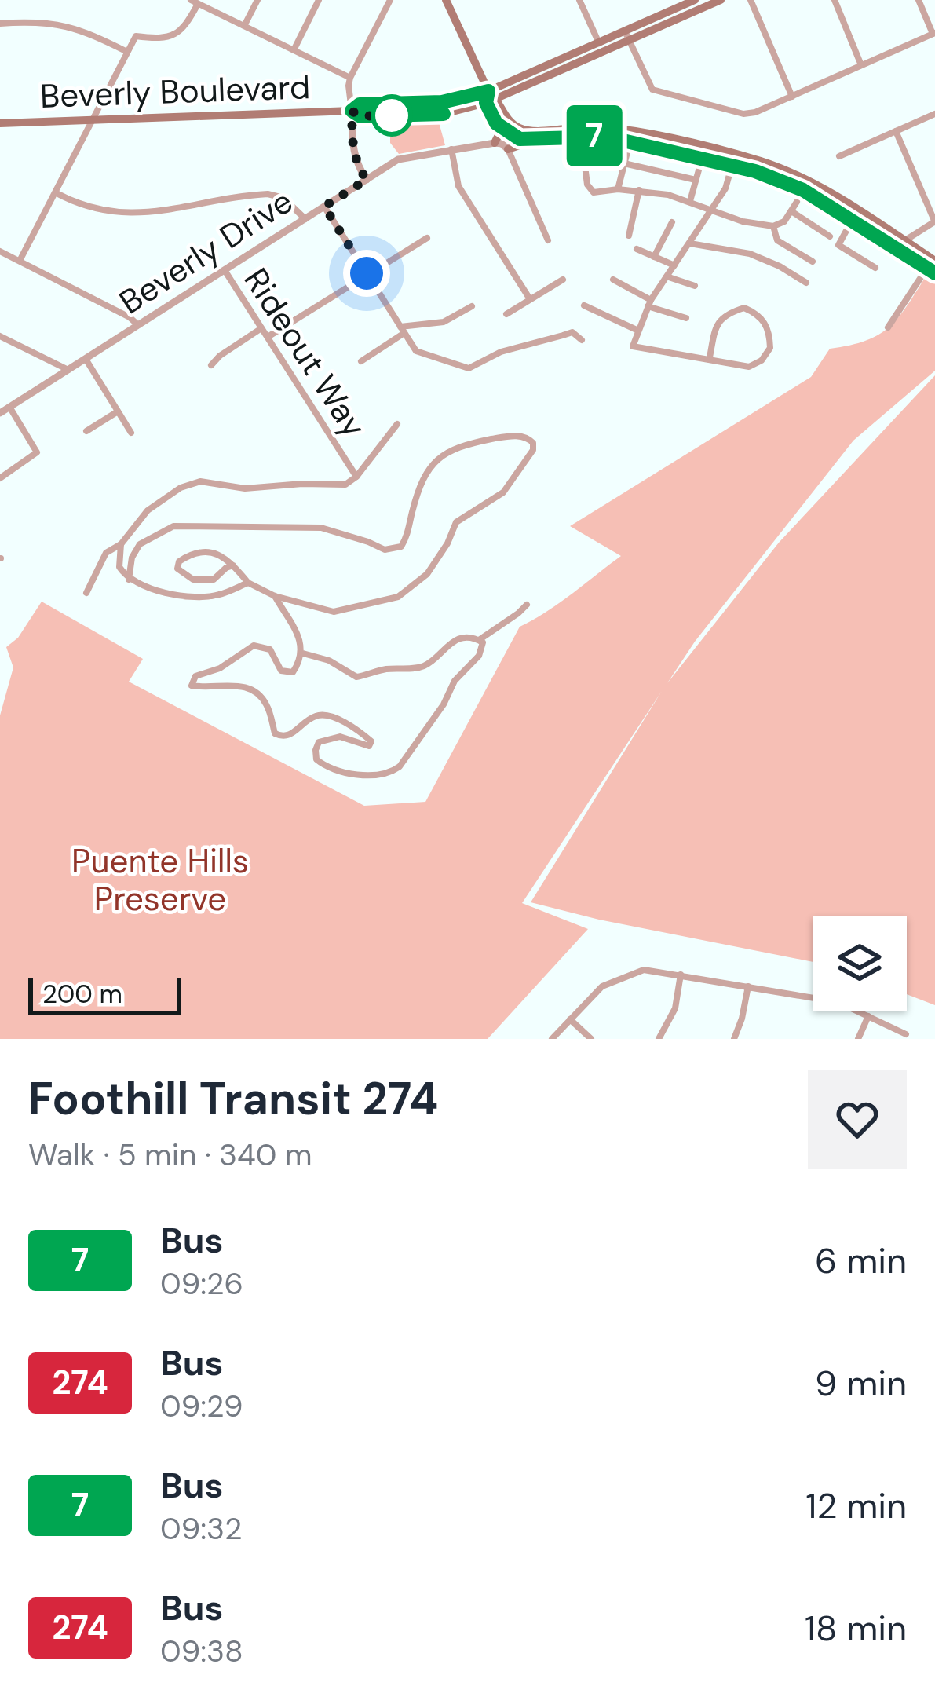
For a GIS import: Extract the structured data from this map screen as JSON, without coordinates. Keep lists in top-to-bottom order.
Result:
{
  "streets": {
    "main road": ["Beverly Boulevard"],
    "street": ["Beverly Drive", "Rideout Way"]
  },
  "crossings": [
    ["Beverly Drive", "Rideout Way"]
  ],
  "parks": ["Puente Hills Preserve"],
  "lines": ["bus line 7"],
  "scale_bar": "200 m",
  "page": {
    "on_map": "7",
    "scale": "200 m",
    "heading": ["Foothill Transit 274", "Walk · 5 min · 340 m"],
    "list": [
      {
        "mark": "7",
        "name": "Bus",
        "note": "09:26",
        "value": "6 min"
      },
      {
        "mark": "274",
        "name": "Bus",
        "note": "09:29",
        "value": "9 min"
      },
      {
        "mark": "7",
        "name": "Bus",
        "note": "09:32",
        "value": "12 min"
      },
      {
        "mark": "274",
        "name": "Bus",
        "note": "09:38",
        "value": "18 min"
      }
    ]
  }
}
